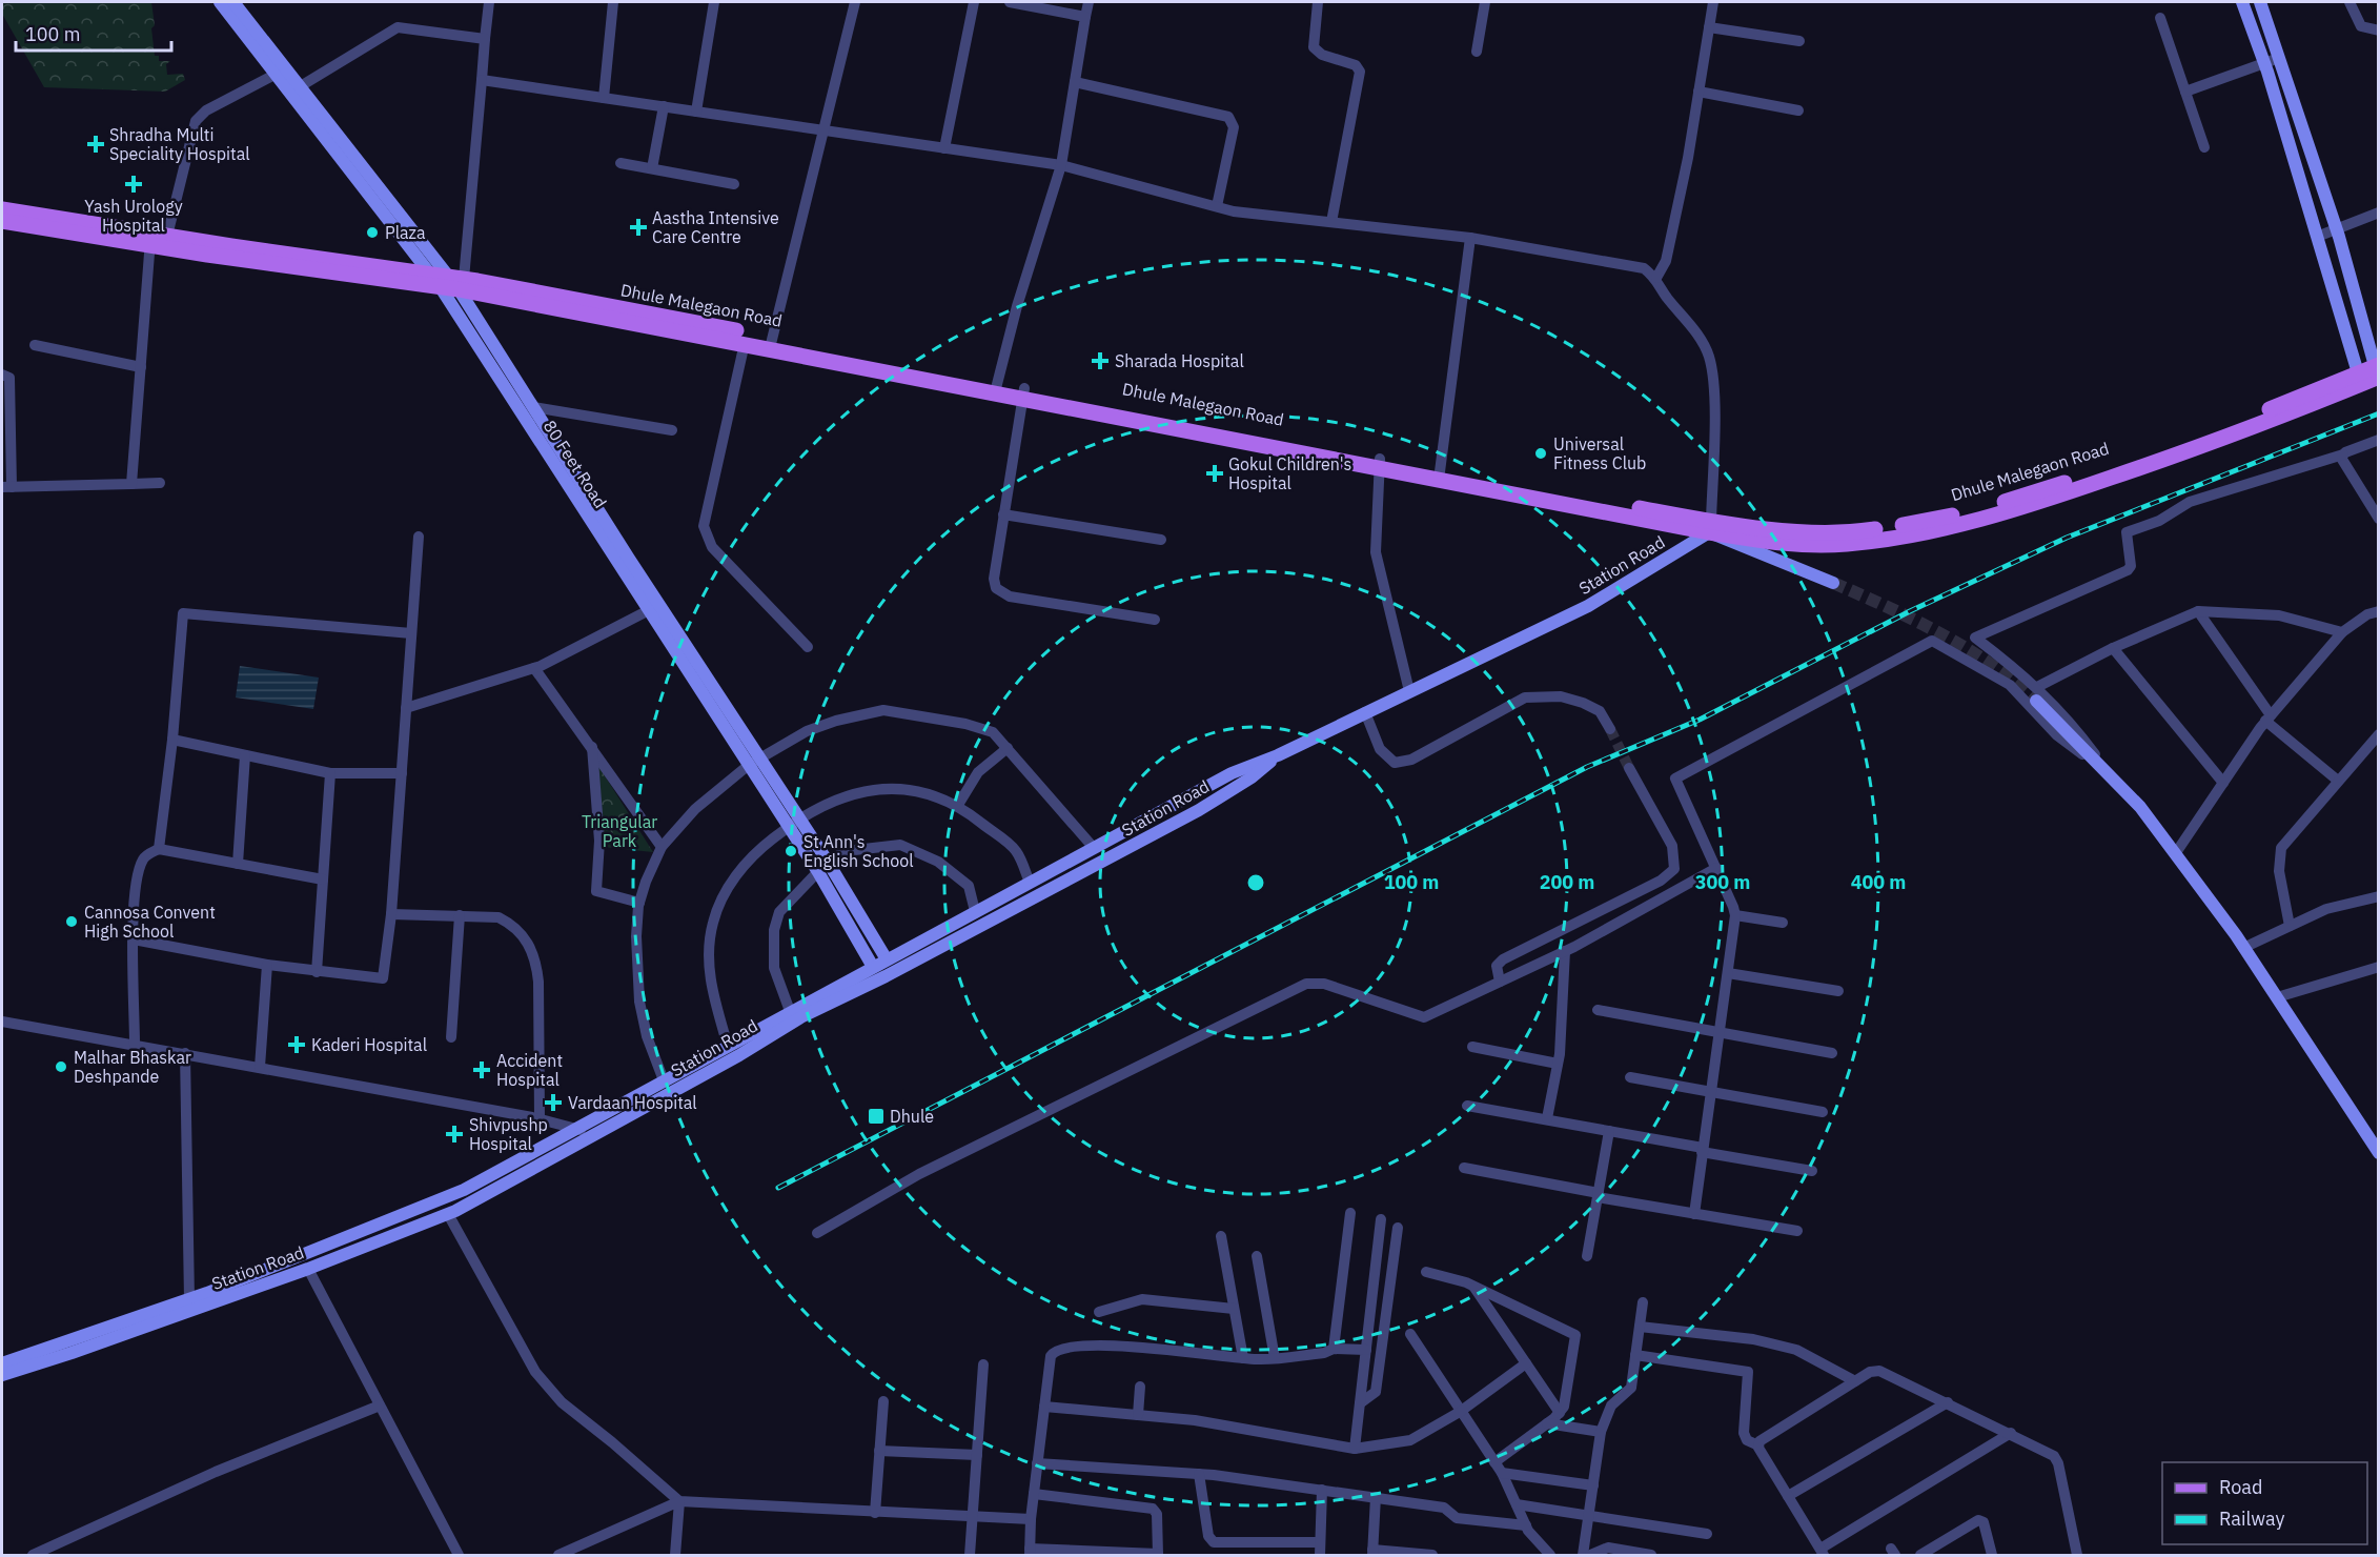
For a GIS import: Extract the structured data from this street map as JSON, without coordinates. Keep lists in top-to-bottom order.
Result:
{
  "streets": {
    "main road": ["Dhule Malegaon Road", "80 Feet Road", "Station Road"]
  },
  "crossings": [
    ["Dhule Malegaon Road", "80 Feet Road"],
    ["Dhule Malegaon Road", "Station Road"],
    ["80 Feet Road", "Station Road"]
  ],
  "parks": ["Triangular Park"],
  "places": {
    "health": [
      "Shradha Multi Speciality Hospital",
      "Yash Urology Hospital",
      "Aastha Intensive Care Centre",
      "Sharada Hospital",
      "Gokul Children's Hospital",
      "Kaderi Hospital",
      "Accident Hospital",
      "Vardaan Hospital",
      "Shivpushp Hospital"
    ],
    "other": [
      "Plaza",
      "Universal Fitness Club",
      "St Ann's English School",
      "Cannosa Convent High School",
      "Malhar Bhaskar Deshpande"
    ],
    "transit": ["Dhule"]
  },
  "legend": ["Road", "Railway"],
  "scale_bar": "100 m",
  "rings": [
    "100 m",
    "200 m",
    "300 m",
    "400 m"
  ]
}
